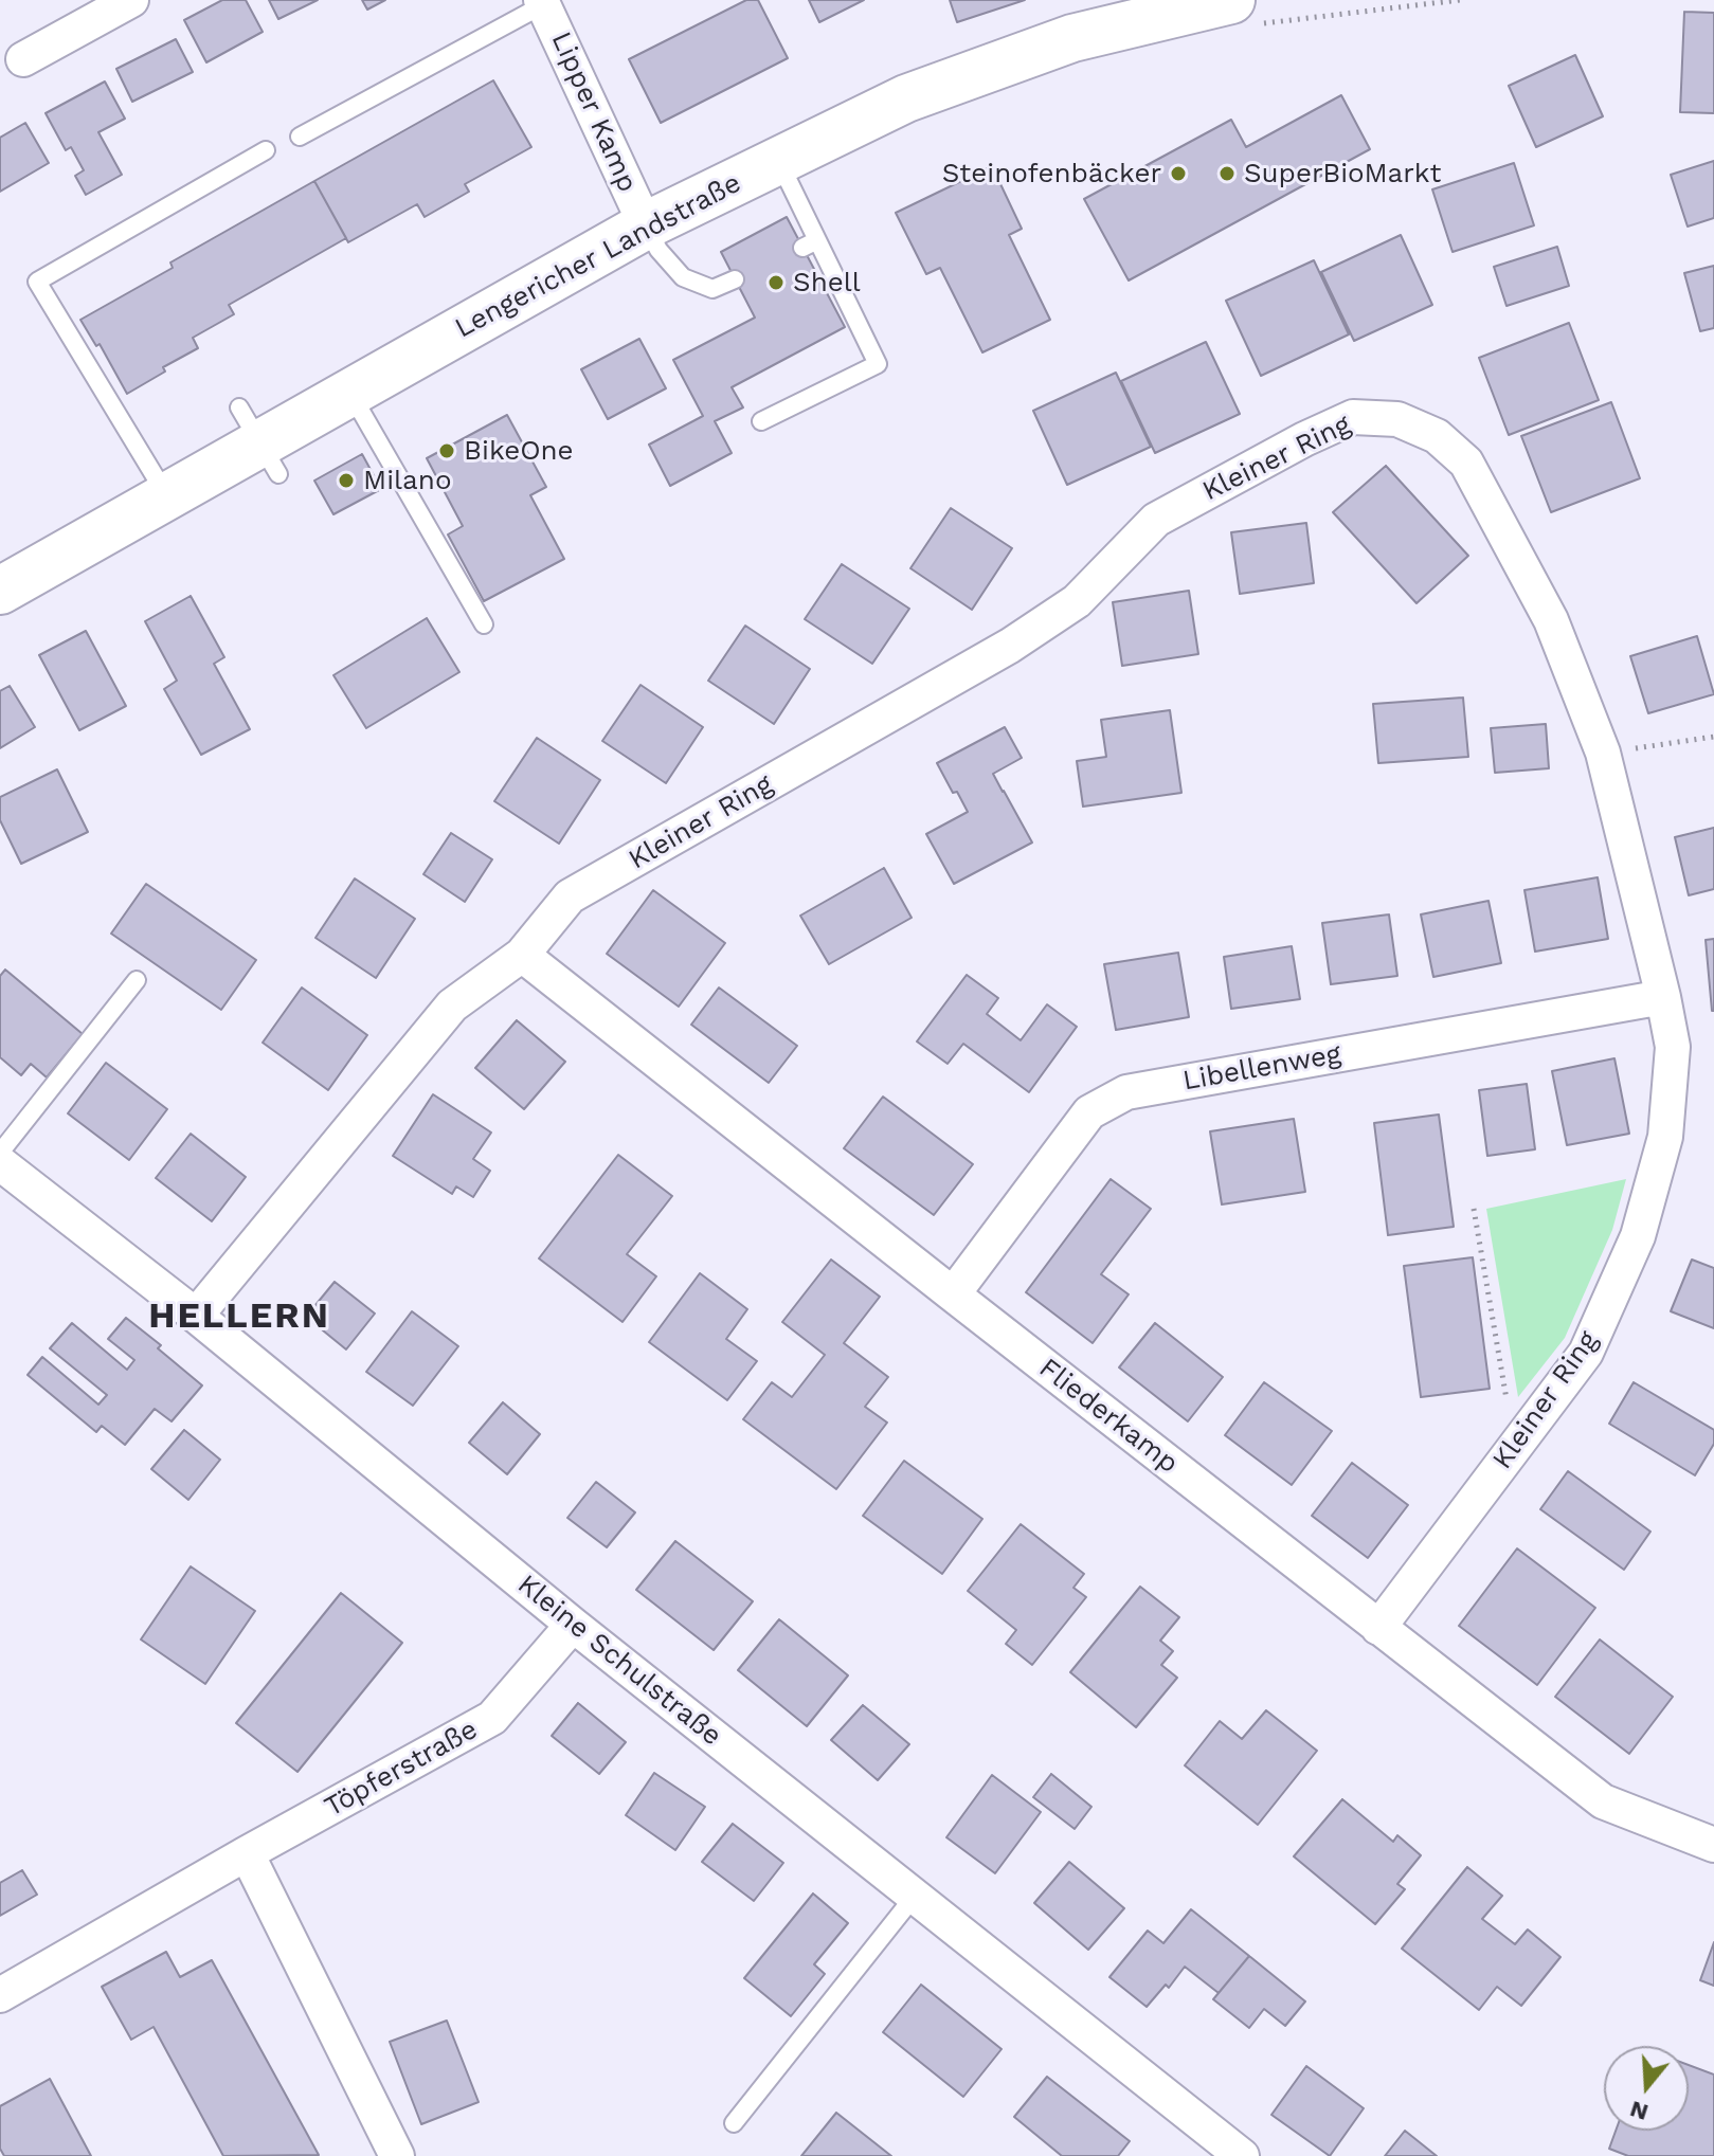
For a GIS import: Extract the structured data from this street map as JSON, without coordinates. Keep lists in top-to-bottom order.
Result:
{
  "streets": {
    "main road": ["Lengericher Landstraße"],
    "street": [
      "Lipper Kamp",
      "Kleiner Ring",
      "Libellenweg",
      "Fliederkamp",
      "Kleine Schulstraße",
      "Töpferstraße"
    ]
  },
  "crossings": [
    ["Lipper Kamp", "Lengericher Landstraße"],
    ["Kleiner Ring", "Libellenweg"],
    ["Kleiner Ring", "Fliederkamp"],
    ["Kleiner Ring", "Kleine Schulstraße"],
    ["Libellenweg", "Fliederkamp"],
    ["Kleine Schulstraße", "Töpferstraße"]
  ],
  "districts": ["HELLERN"],
  "places": [
    "Steinofenbäcker",
    "SuperBioMarkt",
    "Shell",
    "BikeOne",
    "Milano"
  ],
  "north": "bottom"
}
